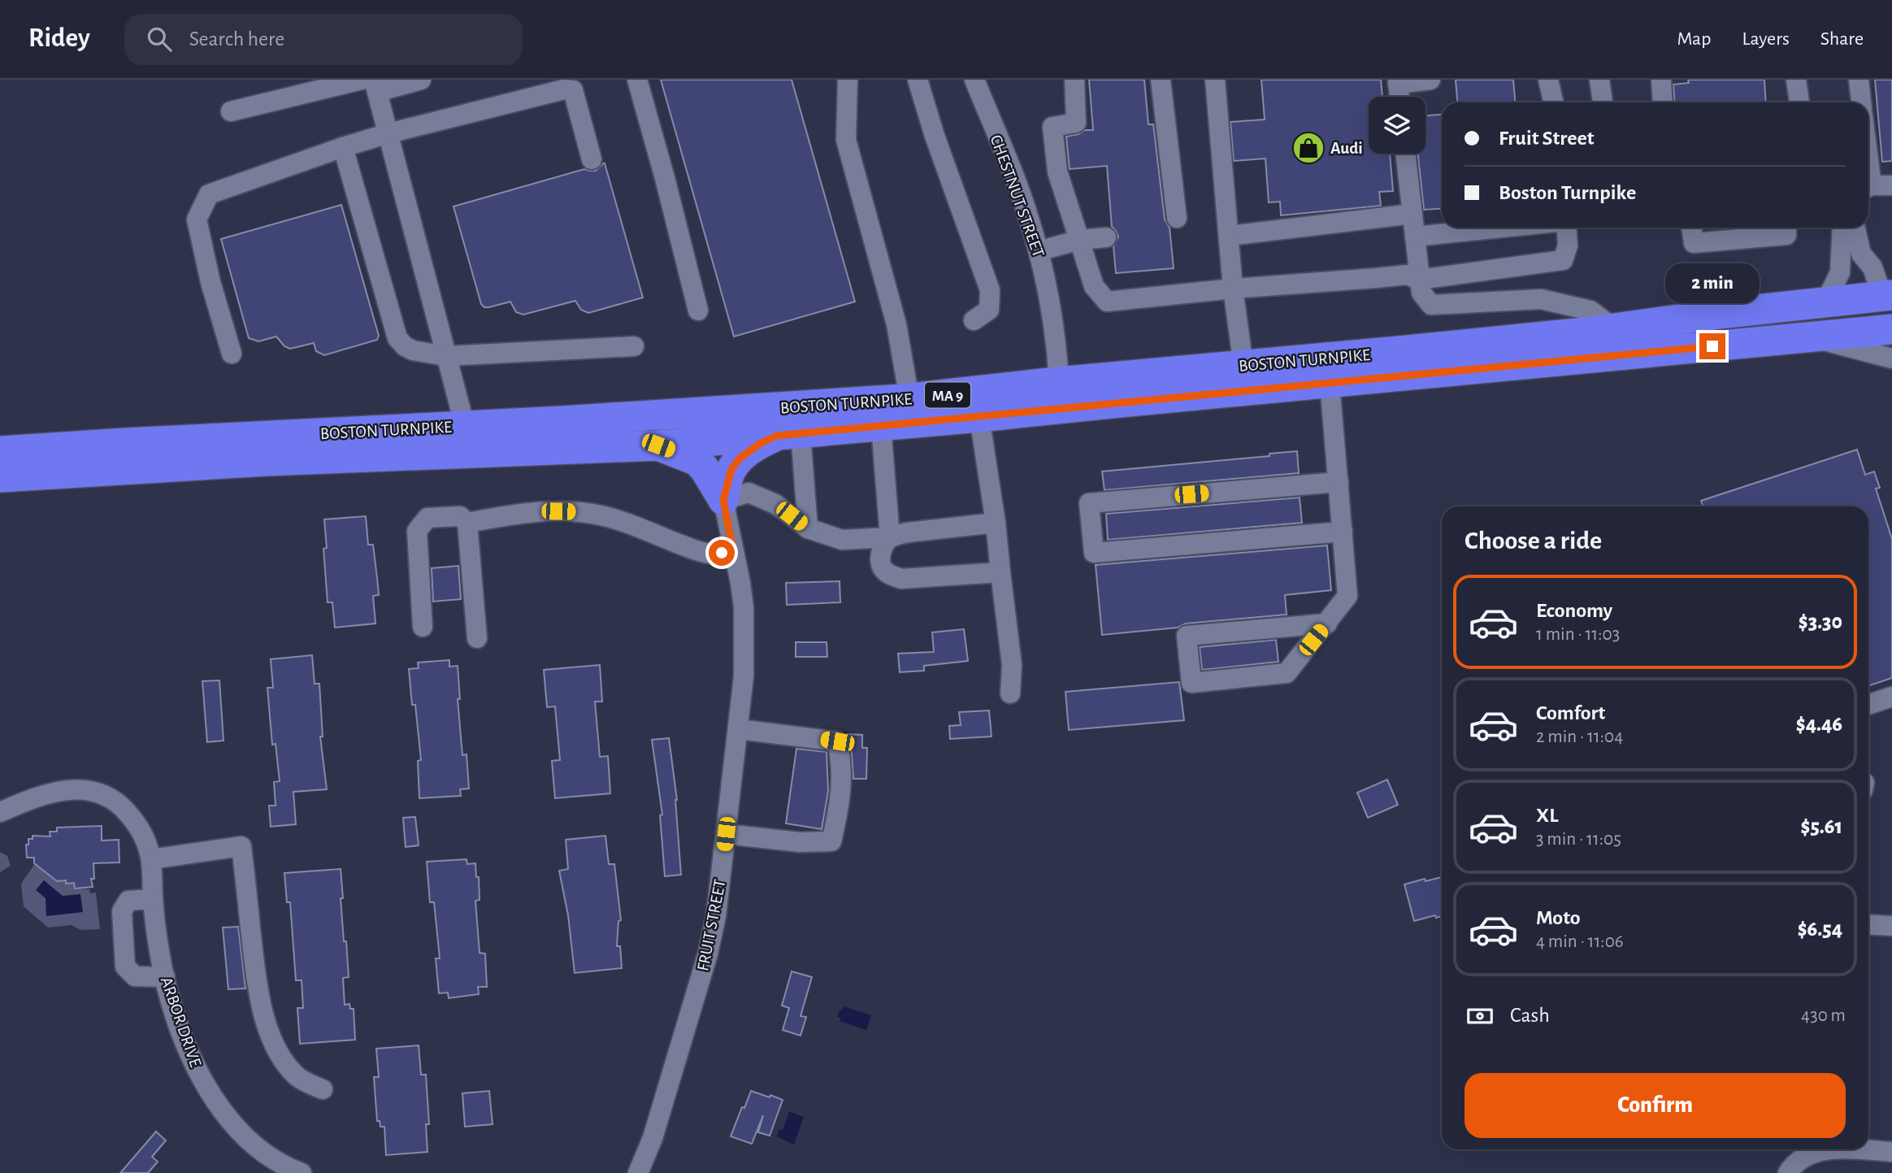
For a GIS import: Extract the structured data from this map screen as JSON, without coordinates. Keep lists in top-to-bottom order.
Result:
{
  "streets": {
    "highway": ["BOSTON TURNPIKE", "MA 9"],
    "street": ["CHESTNUT STREET", "FRUIT STREET", "ARBOR DRIVE"]
  },
  "crossings": [
    ["CHESTNUT STREET", "BOSTON TURNPIKE"]
  ],
  "places": {
    "shop": ["Audi"]
  },
  "page": {
    "header": "Ridey",
    "search": "Search here",
    "nav": ["Map", "Layers", "Share"],
    "banner": ["Fruit Street", "Boston Turnpike"],
    "bubble": "2 min",
    "heading": "Choose a ride",
    "list": [
      {
        "name": "Economy",
        "note": "1 min · 11:03",
        "value": "$3.30"
      },
      {
        "name": "Comfort",
        "note": "2 min · 11:04",
        "value": "$4.46"
      },
      {
        "name": "XL",
        "note": "3 min · 11:05",
        "value": "$5.61"
      },
      {
        "name": "Moto",
        "note": "4 min · 11:06",
        "value": "$6.54"
      }
    ],
    "pay": ["Cash", "430 m"],
    "buttons": "Confirm"
  }
}
